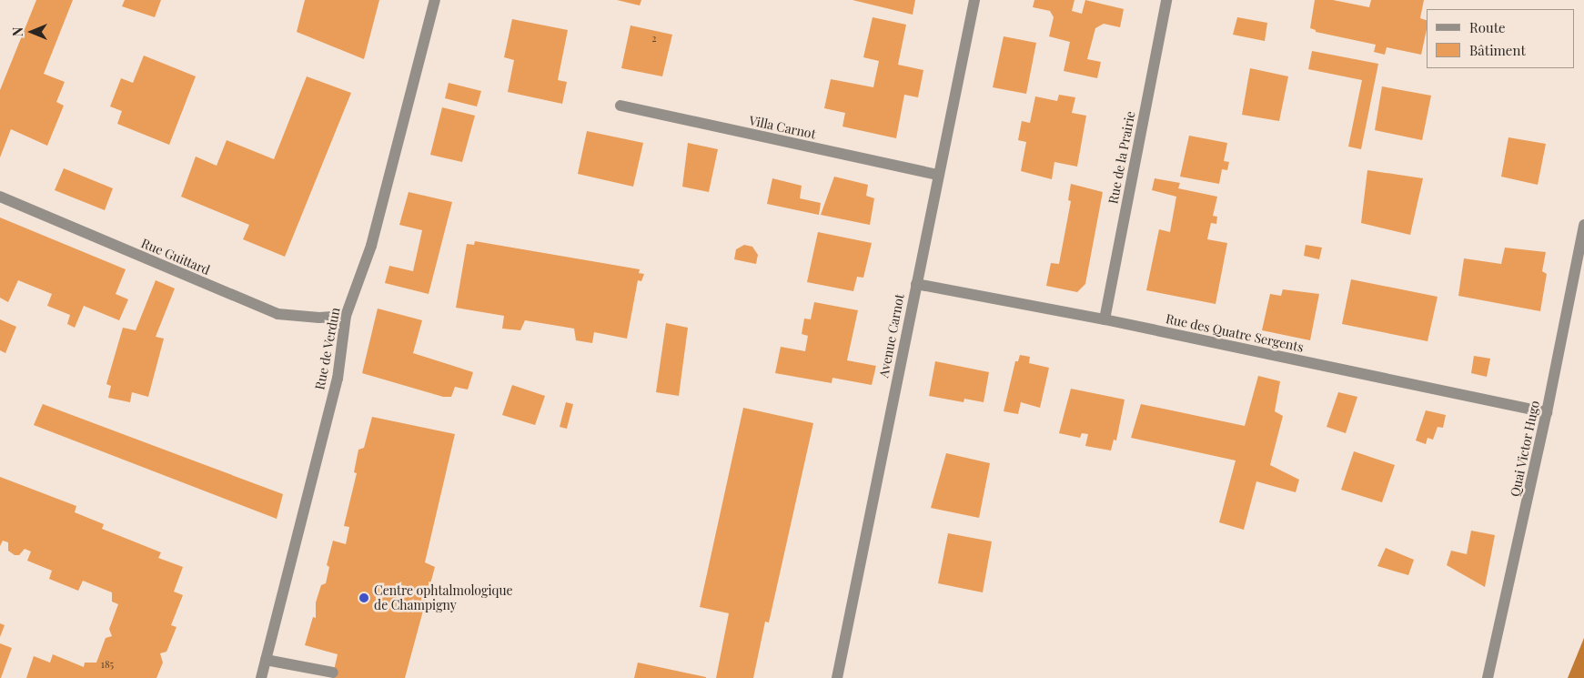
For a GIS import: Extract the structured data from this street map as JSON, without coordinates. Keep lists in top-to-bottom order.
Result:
{
  "streets": {
    "street": [
      "Villa Carnot",
      "Rue de la Prairie",
      "Rue Guittard",
      "Rue des Quatre Sergents",
      "Avenue Carnot",
      "Rue de Verdun",
      "Quai Victor Hugo"
    ]
  },
  "crossings": [
    ["Villa Carnot", "Avenue Carnot"],
    ["Rue de la Prairie", "Rue des Quatre Sergents"],
    ["Rue Guittard", "Rue de Verdun"],
    ["Rue des Quatre Sergents", "Avenue Carnot"],
    ["Rue des Quatre Sergents", "Quai Victor Hugo"]
  ],
  "places": ["Centre ophtalmologique de Champigny"],
  "house_numbers": ["2", "185"],
  "legend": ["Route", "Bâtiment"],
  "north": "left"
}
